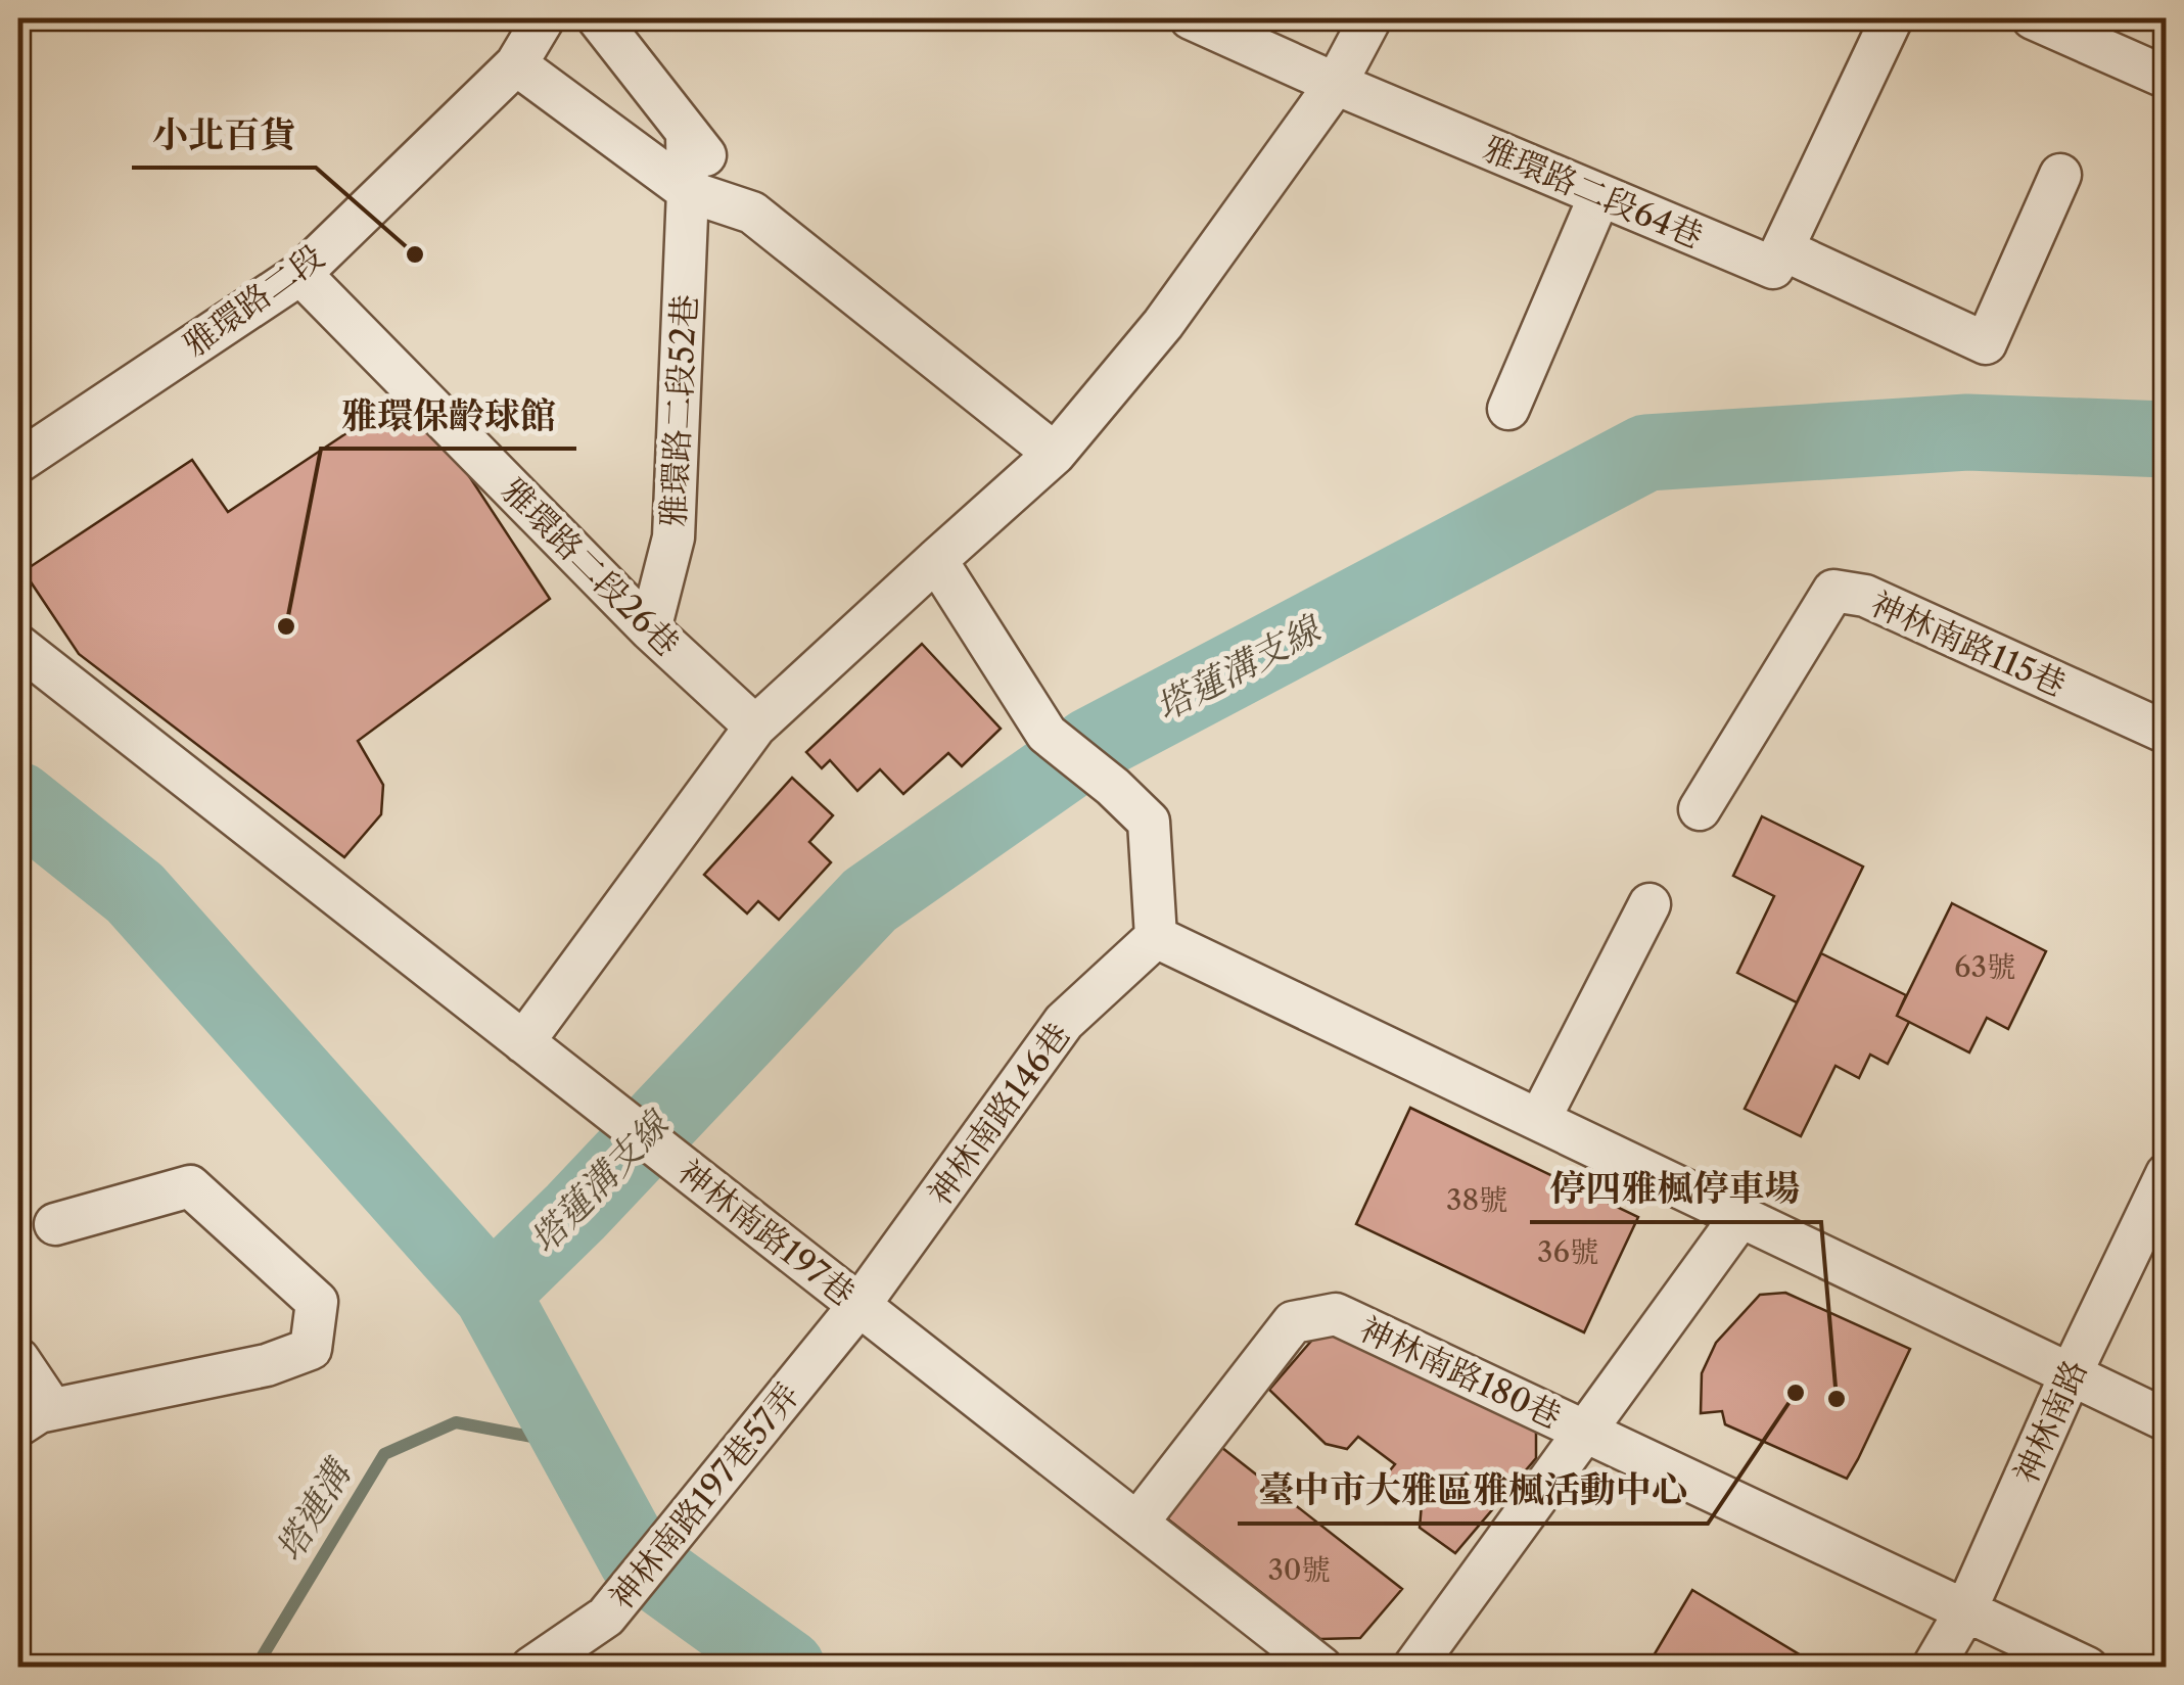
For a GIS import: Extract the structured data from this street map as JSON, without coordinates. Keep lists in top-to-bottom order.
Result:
{
  "streets": {
    "street": [
      "雅環路二段64巷",
      "雅環路二段",
      "雅環路二段52巷",
      "雅環路二段26巷",
      "神林南路115巷",
      "神林南路146巷",
      "神林南路197巷",
      "神林南路180巷",
      "神林南路",
      "神林南路197巷57弄"
    ]
  },
  "crossings": [
    ["雅環路二段", "雅環路二段26巷"],
    ["雅環路二段52巷", "雅環路二段26巷"],
    ["神林南路146巷", "神林南路197巷"],
    ["神林南路146巷", "神林南路197巷57弄"],
    ["神林南路197巷", "神林南路180巷"],
    ["神林南路197巷", "神林南路197巷57弄"],
    ["神林南路180巷", "神林南路"]
  ],
  "water": ["塔蓮溝支線", "塔連溝"],
  "places": [
    "小北百貨",
    "雅環保齡球館",
    "臺中市大雅區雅楓活動中心",
    "停四雅楓停車場"
  ],
  "house_numbers": [
    "63號",
    "38號",
    "36號",
    "30號"
  ]
}
